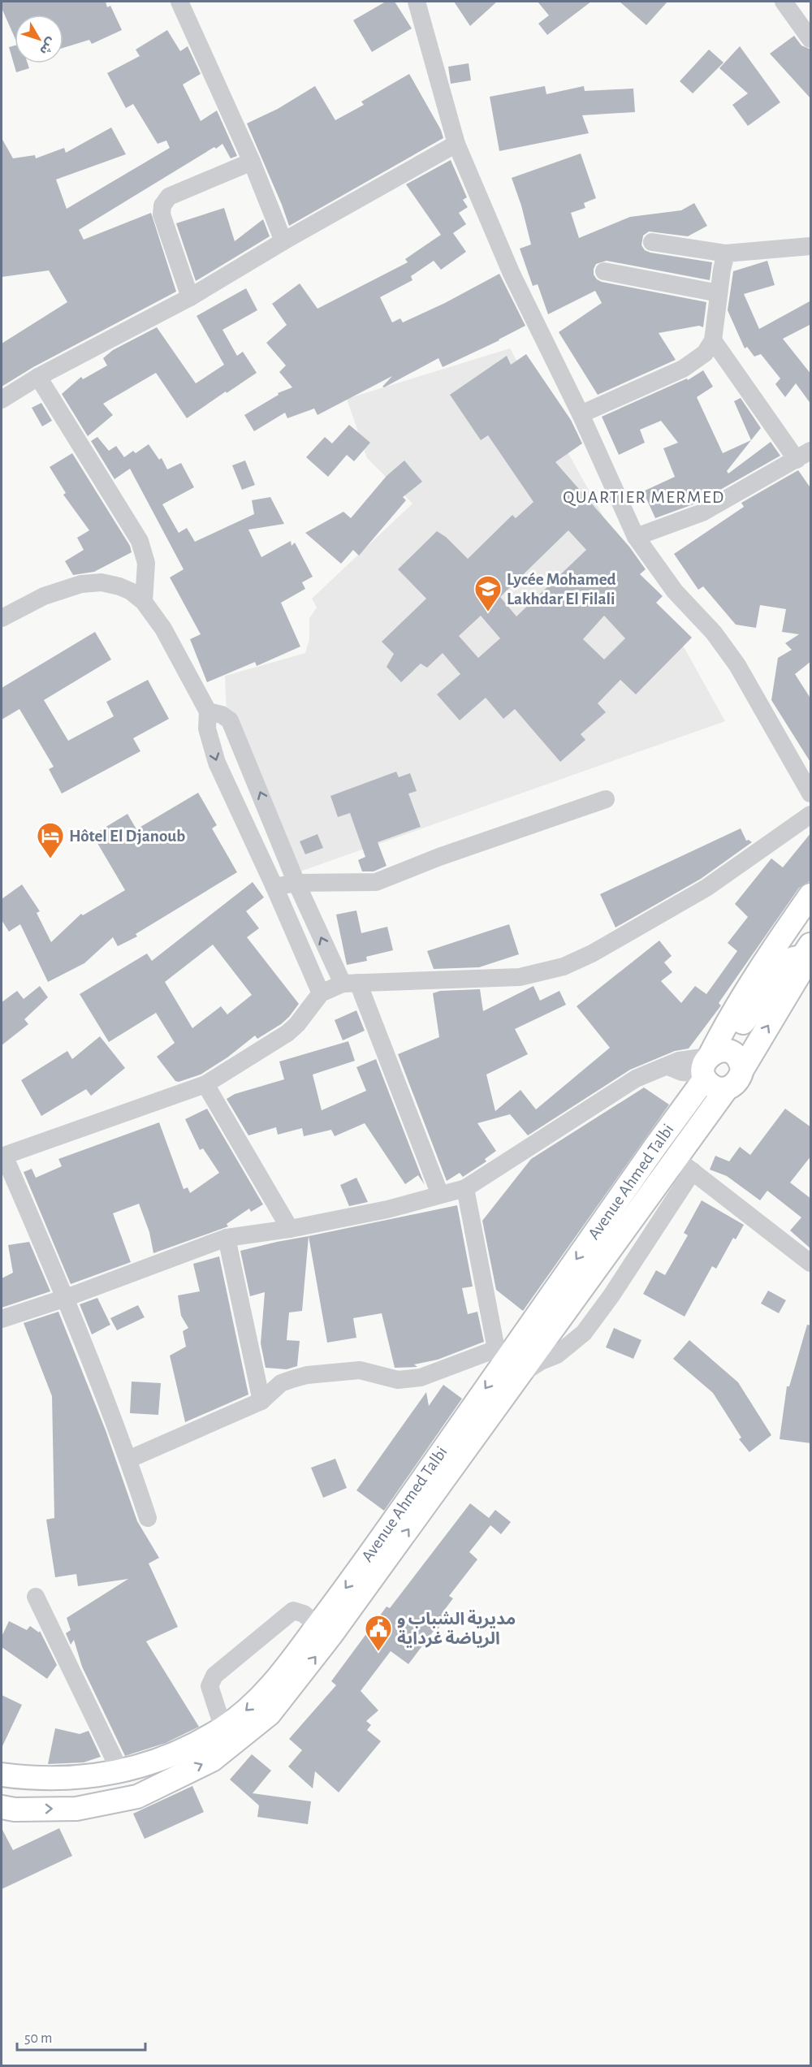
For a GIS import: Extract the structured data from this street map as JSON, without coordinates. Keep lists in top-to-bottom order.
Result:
{
  "streets": {
    "main road": ["Avenue Ahmed Talbi"]
  },
  "districts": ["QUARTIER MERMED"],
  "places": {
    "school or university": ["Lycée Mohamed Lakhdar El Filali"],
    "hotel": ["Hôtel El Djanoub"],
    "public building": ["مديرية الشباب و الرياضة غرداية"]
  },
  "scale_bar": "50 m",
  "north": "bottom right"
}
